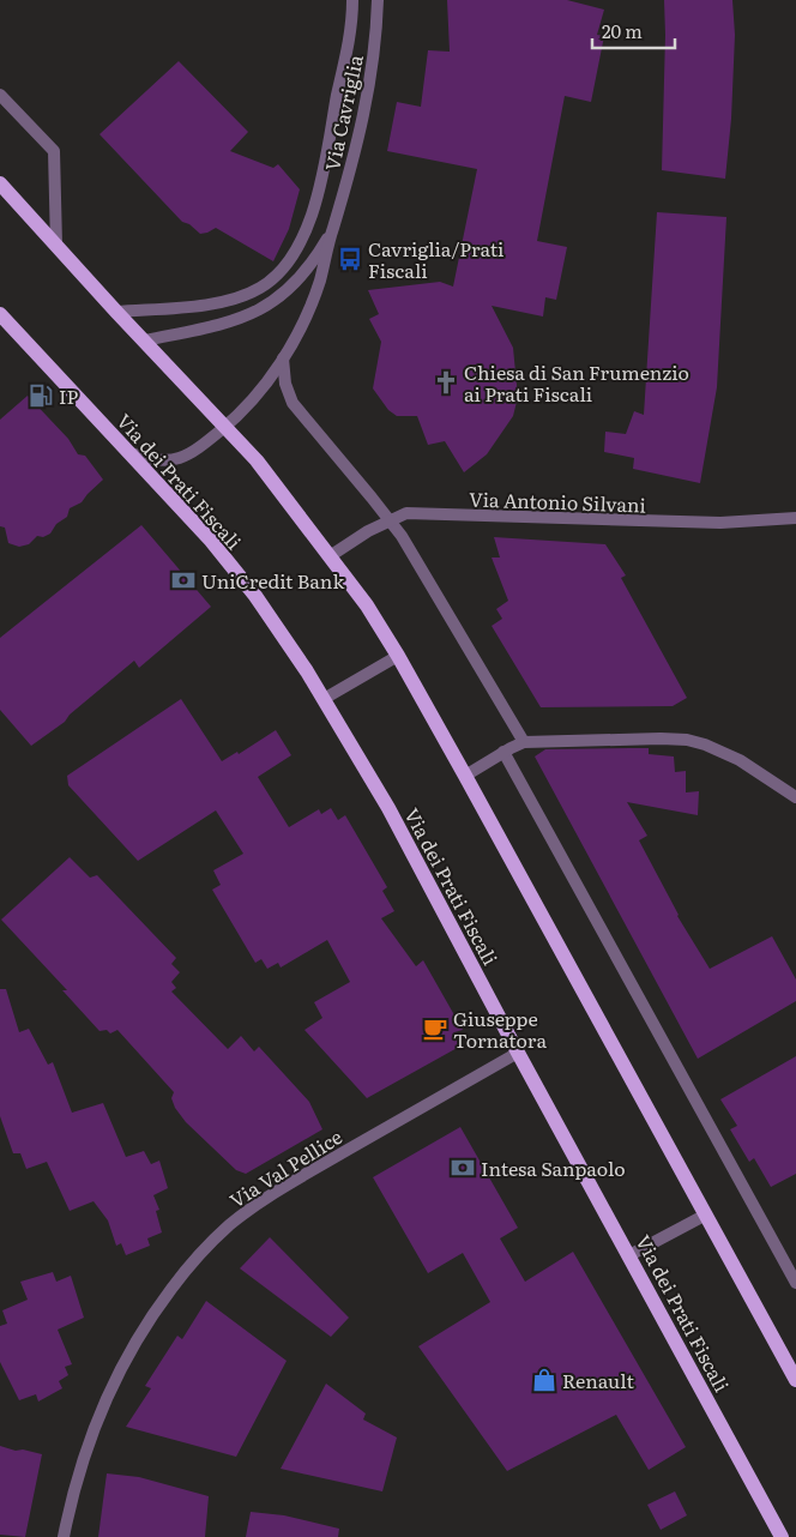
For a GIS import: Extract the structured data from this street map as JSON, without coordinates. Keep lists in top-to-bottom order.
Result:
{
  "streets": {
    "main road": ["Via dei Prati Fiscali"],
    "street": ["Via Cavriglia", "Via Antonio Silvani", "Via Val Pellice"]
  },
  "crossings": [
    ["Via Cavriglia", "Via dei Prati Fiscali"],
    ["Via dei Prati Fiscali", "Via Val Pellice"]
  ],
  "places": {
    "bus stop": ["Cavriglia/Prati Fiscali"],
    "church": ["Chiesa di San Frumenzio ai Prati Fiscali"],
    "fuel station": ["IP"],
    "bank": ["UniCredit Bank", "Intesa Sanpaolo"],
    "cafe": ["Giuseppe Tornatora"],
    "shop": ["Renault"]
  },
  "scale_bar": "20 m"
}
